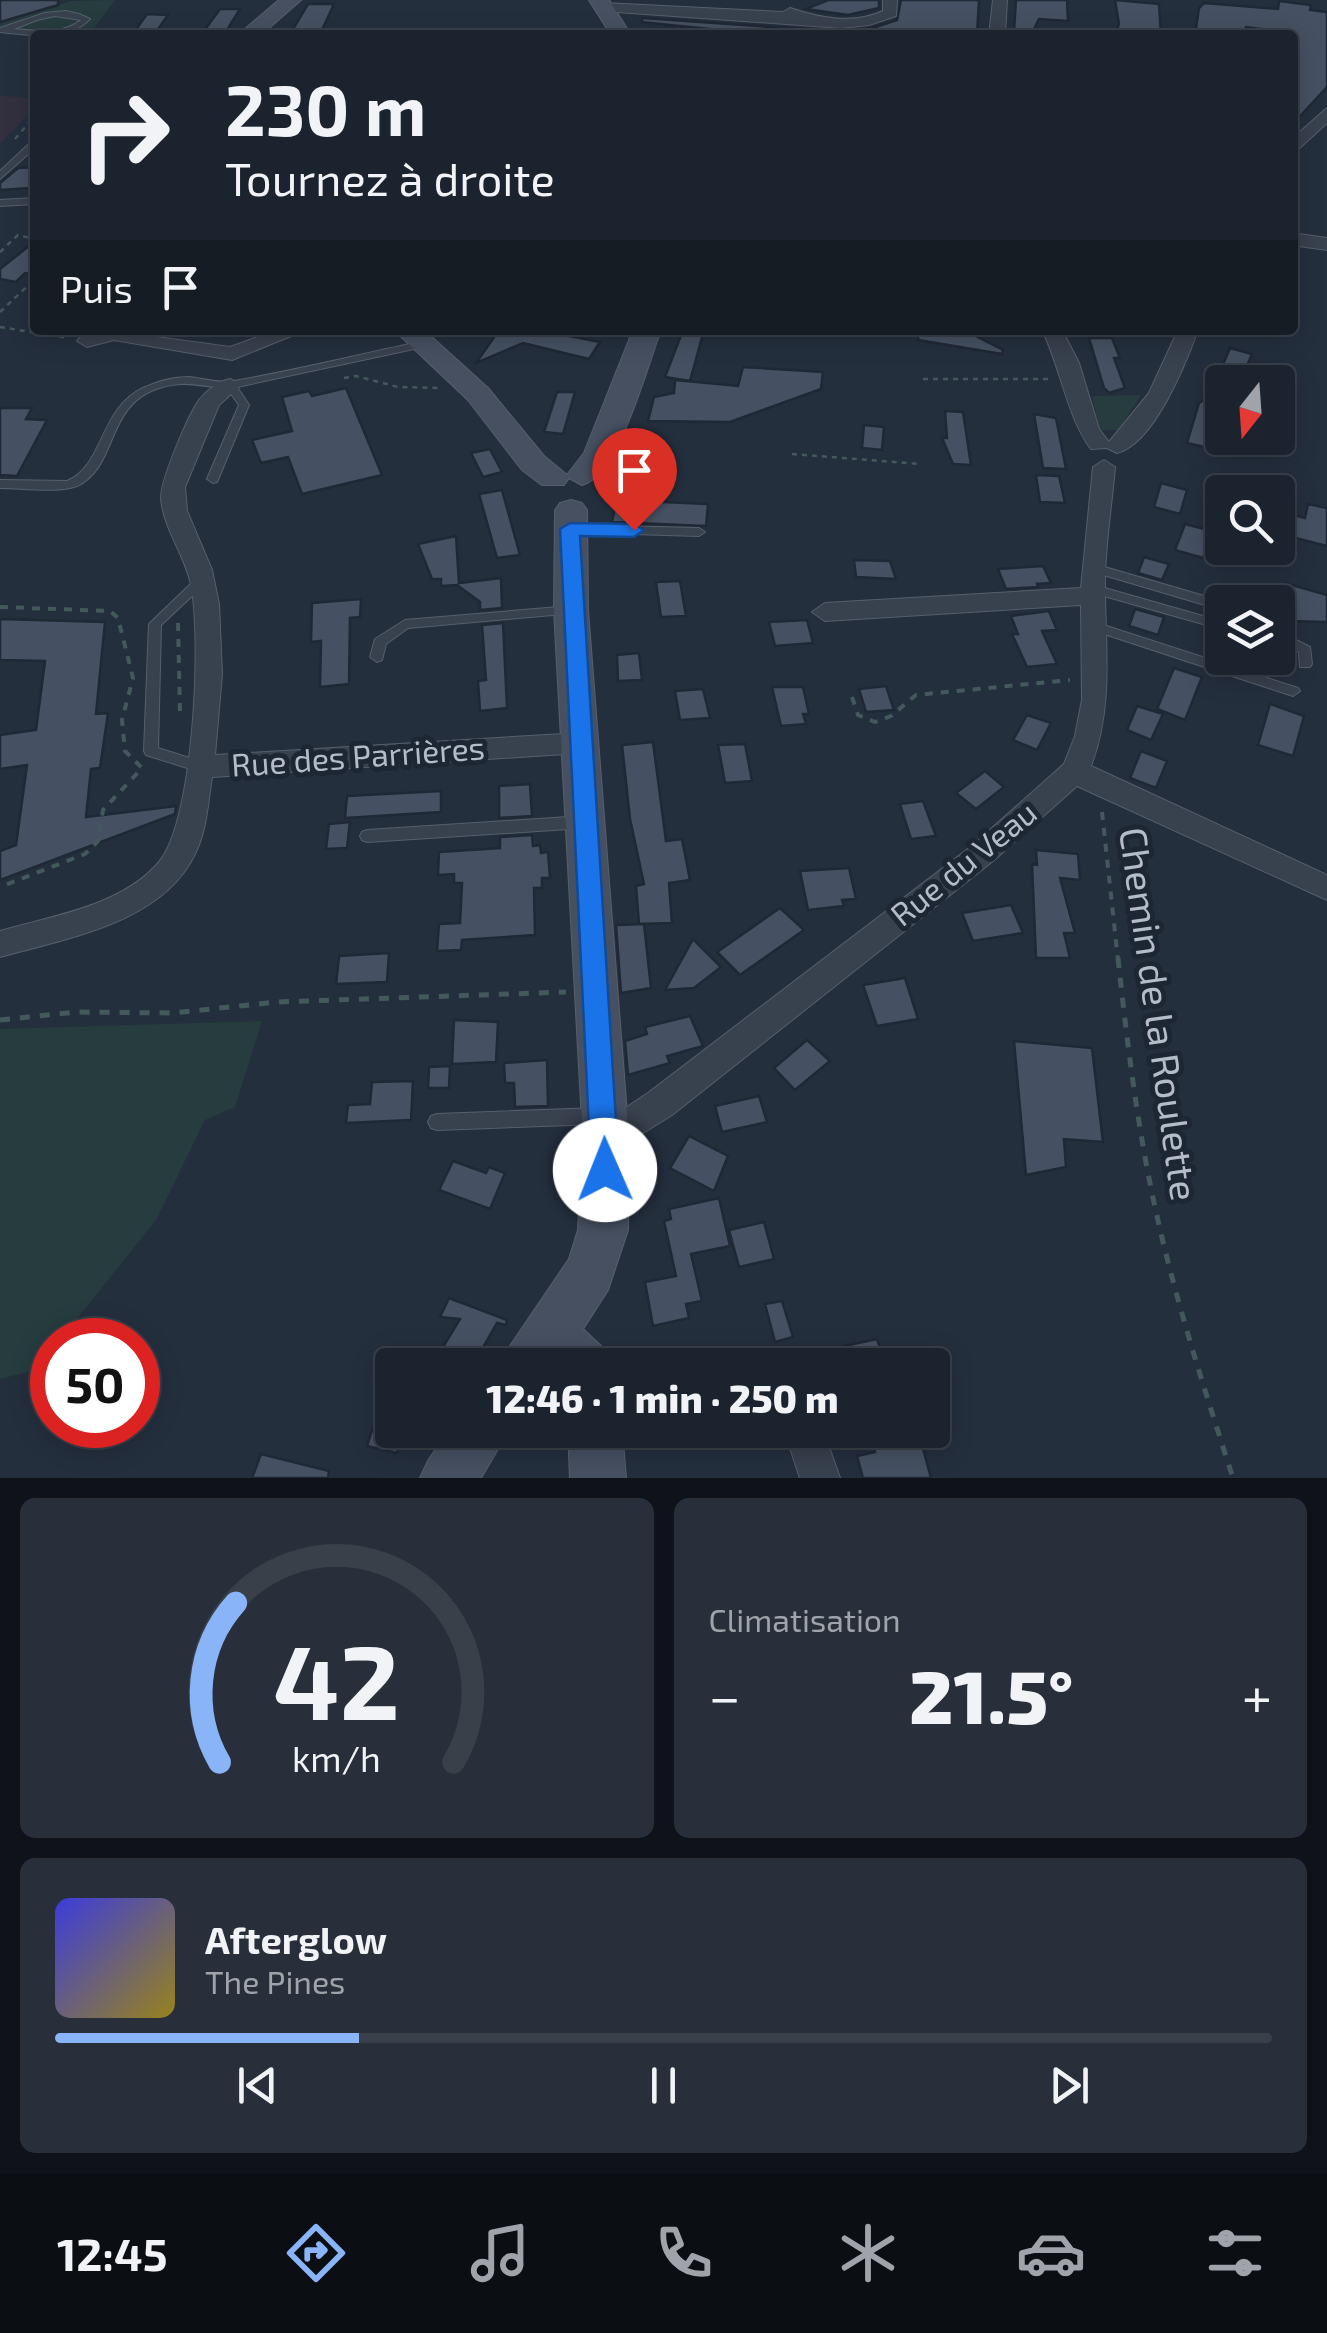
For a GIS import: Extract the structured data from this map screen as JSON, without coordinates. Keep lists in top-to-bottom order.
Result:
{
  "streets": {
    "street": ["Rue des Parrières", "Rue du Veau"],
    "path": ["Chemin de la Roulette"]
  },
  "north": "bottom",
  "page": {
    "turn": ["230 m", "Tournez à droite"],
    "then": "Puis",
    "limit": "50",
    "trip": "12:46 · 1 min · 250 m",
    "tile": "Climatisation",
    "heat": ["−", "21.5°", "+"],
    "song": ["Afterglow", "The Pines"],
    "tabs": "12:45",
    "gauge": ["42", "km/h"]
  }
}
